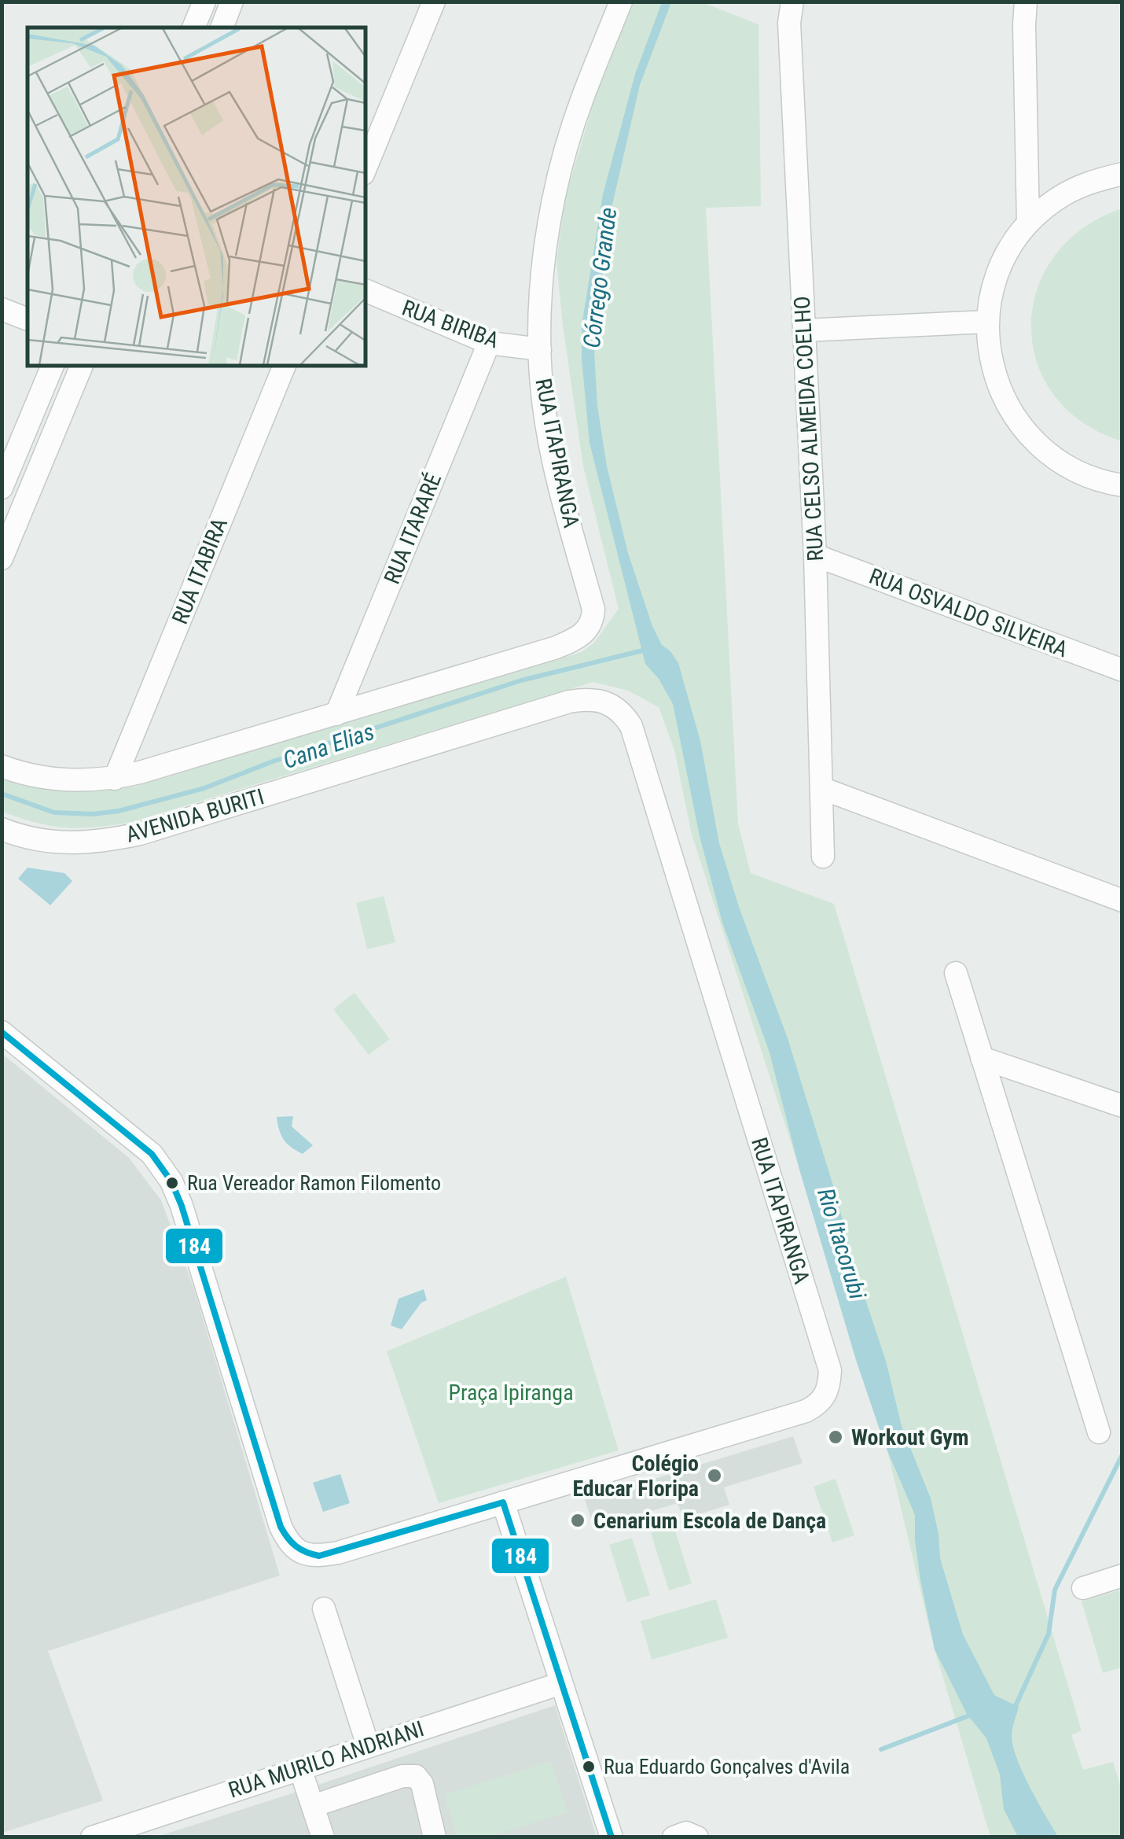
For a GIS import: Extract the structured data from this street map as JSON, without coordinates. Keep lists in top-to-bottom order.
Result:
{
  "streets": {
    "street": [
      "RUA BIRIBA",
      "RUA CELSO ALMEIDA COELHO",
      "RUA ITAPIRANGA",
      "RUA ITARARÉ",
      "RUA ITABIRA",
      "RUA OSVALDO SILVEIRA",
      "AVENIDA BURITI",
      "RUA MURILO ANDRIANI"
    ]
  },
  "crossings": [
    ["RUA BIRIBA", "RUA ITAPIRANGA"],
    ["RUA BIRIBA", "RUA ITARARÉ"],
    ["RUA CELSO ALMEIDA COELHO", "RUA OSVALDO SILVEIRA"],
    ["RUA ITAPIRANGA", "RUA ITARARÉ"],
    ["RUA ITAPIRANGA", "AVENIDA BURITI"]
  ],
  "water": ["Córrego Grande", "Cana Elias", "Rio Itacorubi"],
  "parks": ["Praça Ipiranga"],
  "places": [
    "Rua Vereador Ramon Filomento",
    "Workout Gym",
    "Colégio Educar Floripa",
    "Cenarium Escola de Dança",
    "Rua Eduardo Gonçalves d'Avila"
  ],
  "lines": ["transit line 184"]
}
